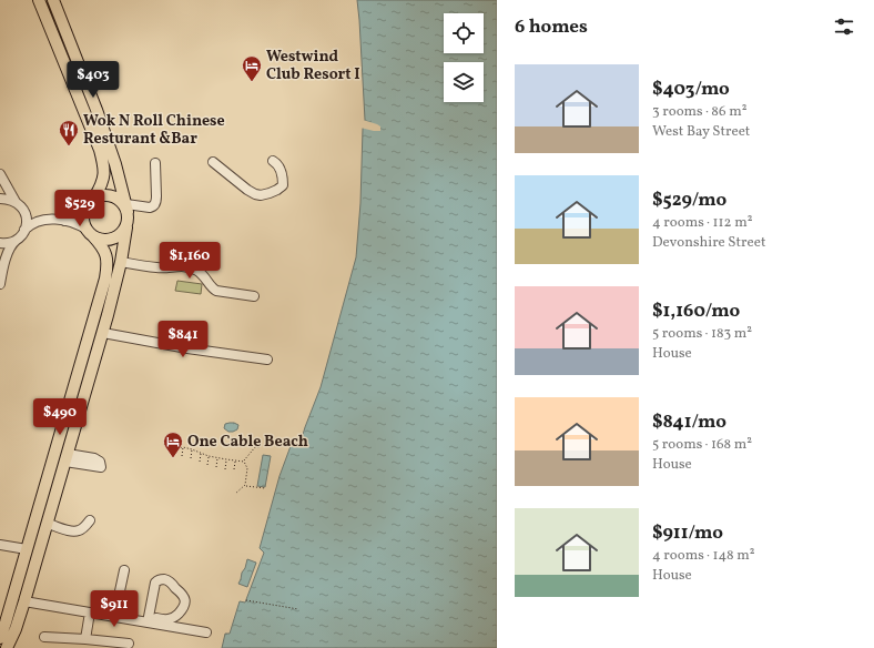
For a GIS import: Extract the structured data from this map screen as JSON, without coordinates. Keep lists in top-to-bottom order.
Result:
{
  "places": {
    "hotel": ["Westwind Club Resort I", "One Cable Beach"],
    "restaurant": ["Wok N Roll Chinese Resturant &Bar"]
  },
  "page": {
    "heading": "6 homes",
    "list": [
      {
        "name": "$403/mo",
        "note": "3 rooms · 86 m² · West Bay Street"
      },
      {
        "name": "$529/mo",
        "note": "4 rooms · 112 m² · Devonshire Street"
      },
      {
        "name": "$1,160/mo",
        "note": "5 rooms · 183 m² · House"
      },
      {
        "name": "$841/mo",
        "note": "5 rooms · 168 m² · House"
      },
      {
        "name": "$911/mo",
        "note": "4 rooms · 148 m² · House"
      }
    ],
    "price": [
      "$403",
      "$529",
      "$1,160",
      "$841",
      "$490",
      "$911"
    ]
  }
}
